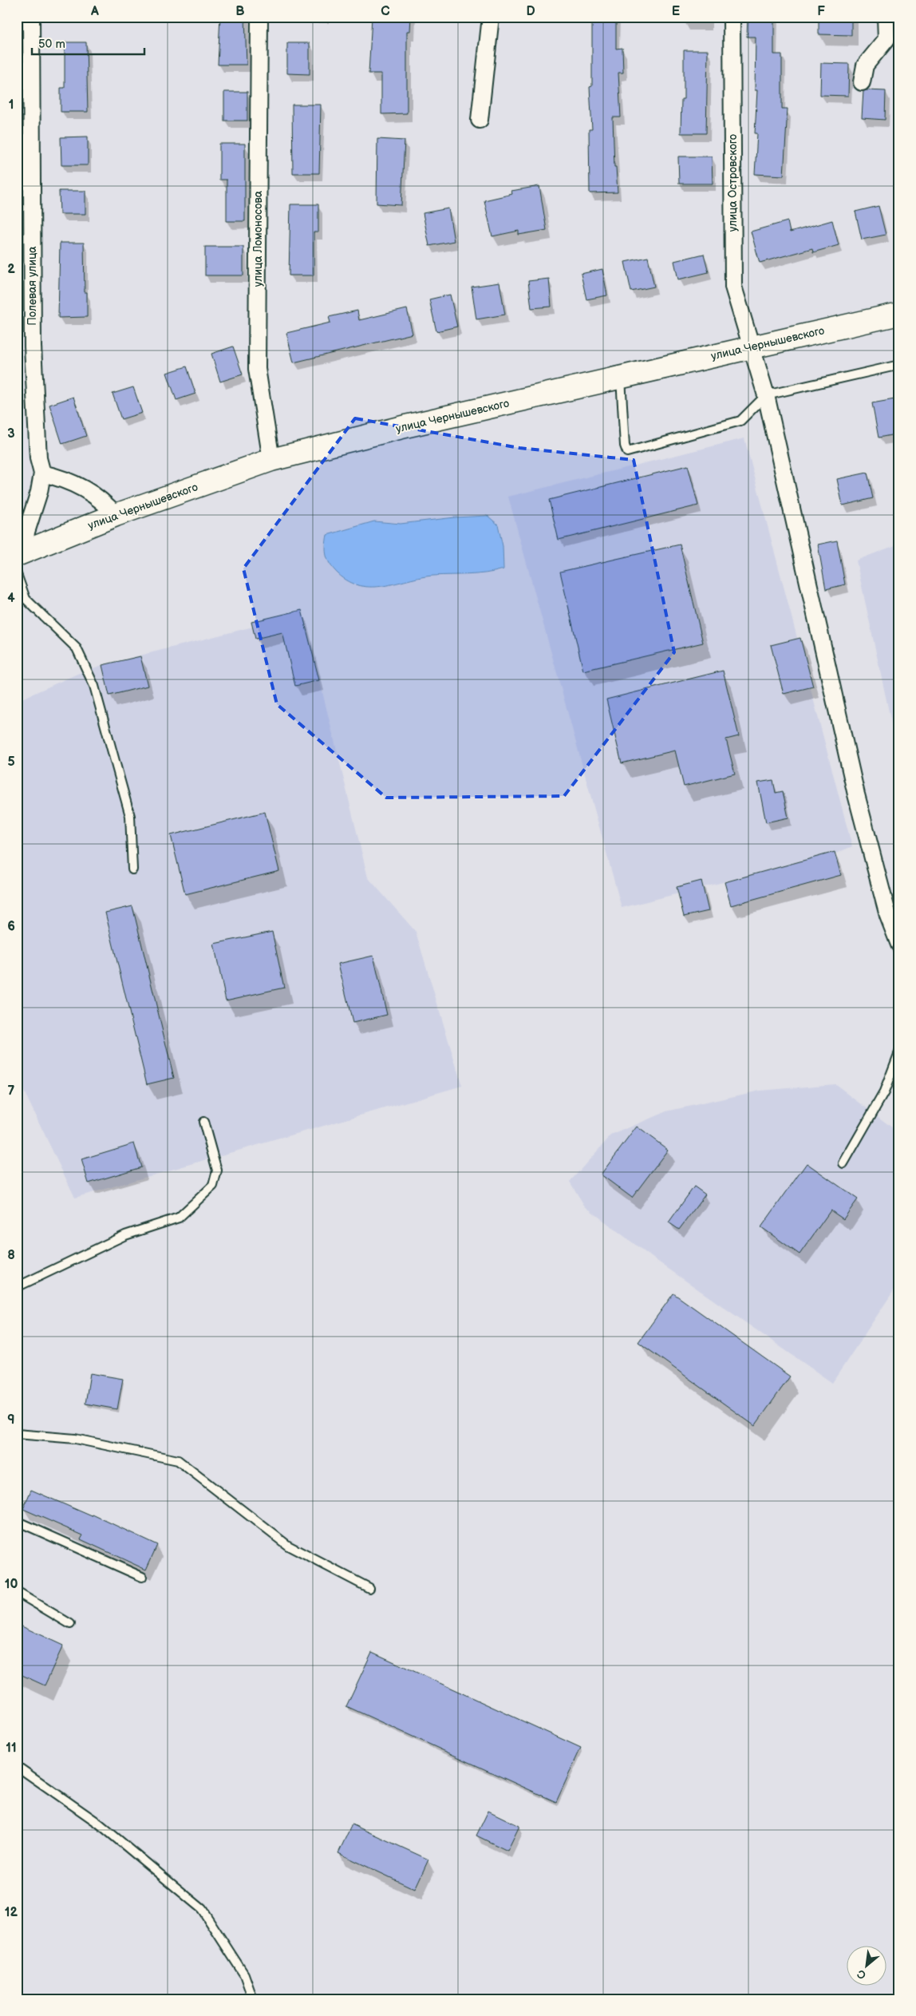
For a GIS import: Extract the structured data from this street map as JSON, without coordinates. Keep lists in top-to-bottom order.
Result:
{
  "streets": {
    "main road": ["улица Чернышевского"],
    "street": ["улица Островского", "улица Ломоносова", "Полевая улица"]
  },
  "crossings": [
    ["улица Островского", "улица Чернышевского"],
    ["улица Ломоносова", "улица Чернышевского"],
    ["Полевая улица", "улица Чернышевского"]
  ],
  "scale_bar": "50 m",
  "north": "bottom left",
  "grid": {
    "columns": [
      "A",
      "B",
      "C",
      "D",
      "E",
      "F"
    ],
    "rows": [
      "1",
      "2",
      "3",
      "4",
      "5",
      "6",
      "7",
      "8",
      "9",
      "10",
      "11",
      "12"
    ]
  }
}
